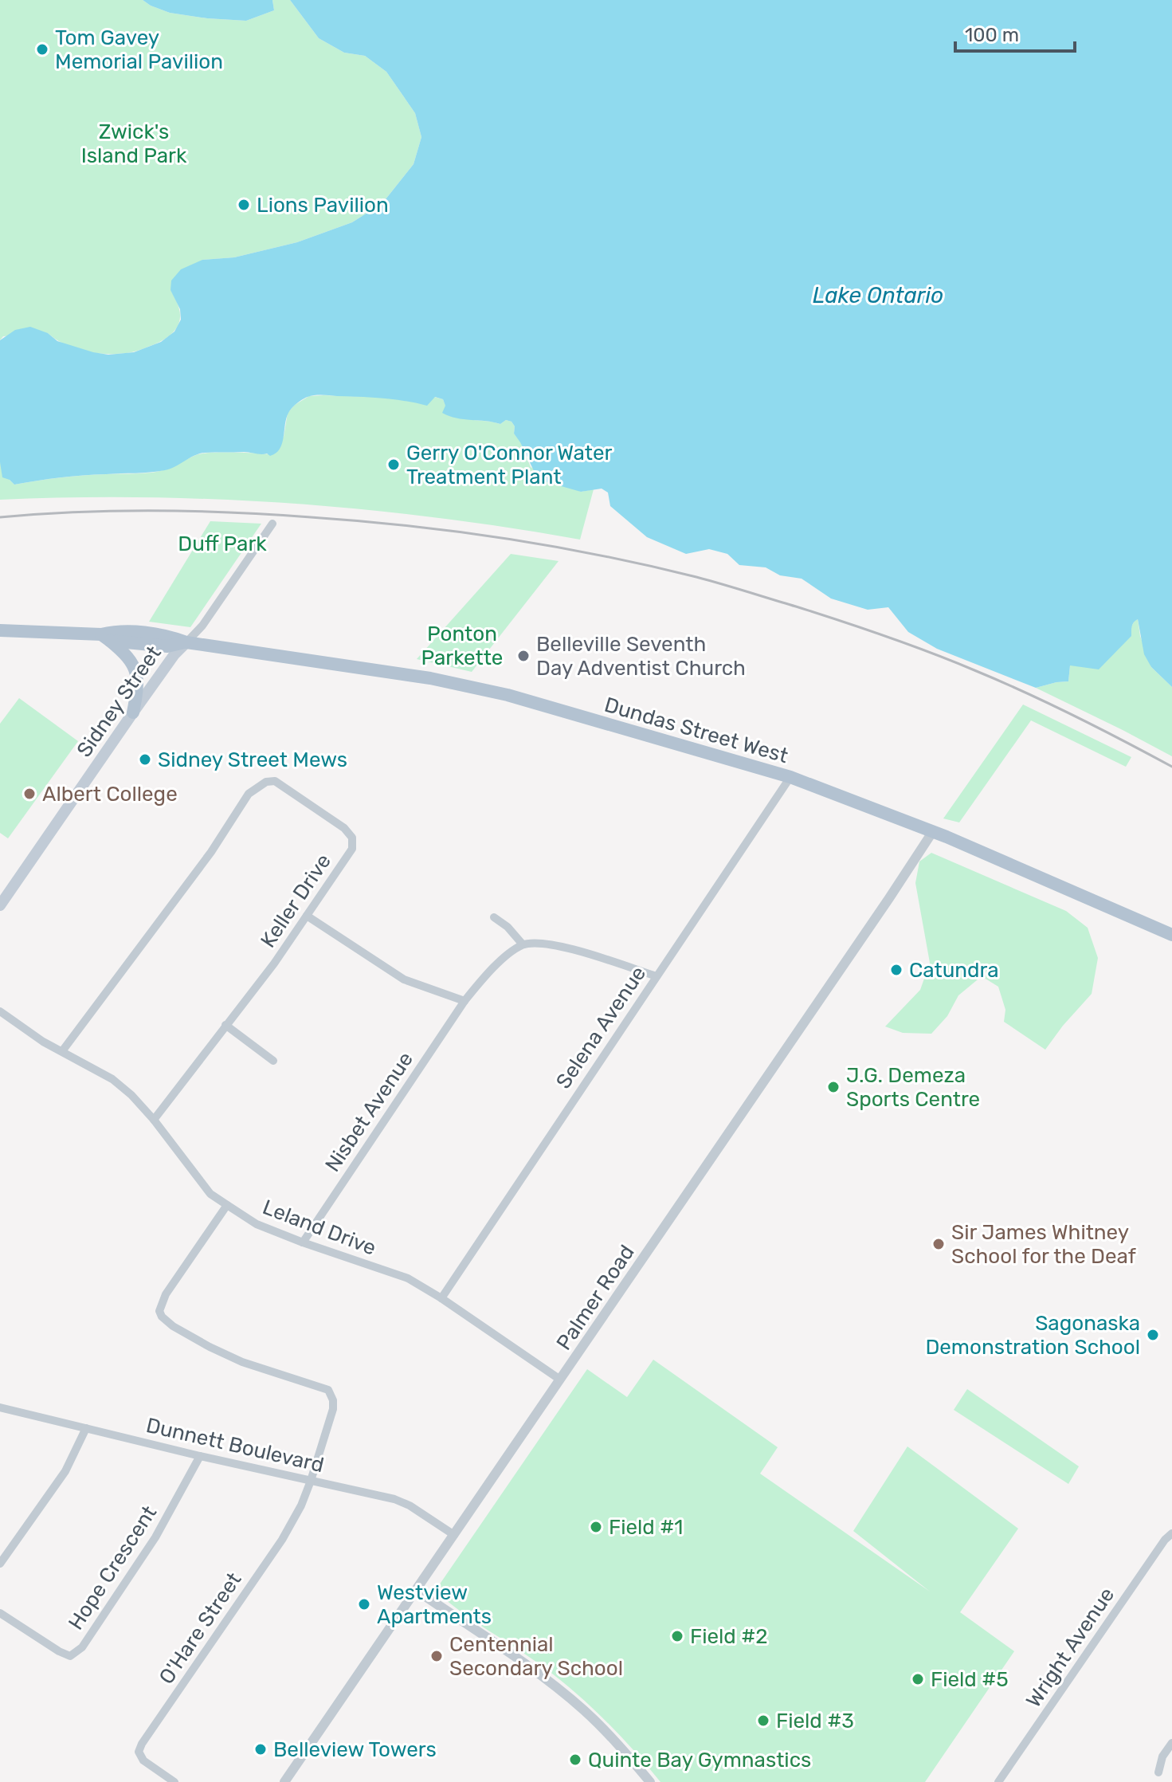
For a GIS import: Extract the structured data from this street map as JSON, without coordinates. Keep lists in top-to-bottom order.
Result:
{
  "streets": {
    "main road": ["Sidney Street", "Dundas Street West"],
    "street": [
      "Keller Drive",
      "Selena Avenue",
      "Nisbet Avenue",
      "Leland Drive",
      "Palmer Road",
      "Dunnett Boulevard",
      "Hope Crescent",
      "O'Hare Street",
      "Wright Avenue"
    ]
  },
  "crossings": [
    ["Sidney Street", "Dundas Street West"],
    ["Dundas Street West", "Selena Avenue"],
    ["Dundas Street West", "Palmer Road"],
    ["Keller Drive", "Leland Drive"],
    ["Selena Avenue", "Leland Drive"],
    ["Nisbet Avenue", "Leland Drive"],
    ["Leland Drive", "Palmer Road"],
    ["Leland Drive", "O'Hare Street"],
    ["Palmer Road", "Dunnett Boulevard"],
    ["Dunnett Boulevard", "Hope Crescent"],
    ["Dunnett Boulevard", "O'Hare Street"]
  ],
  "water": ["Lake Ontario"],
  "parks": ["Zwick's Island Park", "Duff Park", "Ponton Parkette"],
  "places": [
    "Tom Gavey Memorial Pavilion",
    "Lions Pavilion",
    "Gerry O'Connor Water Treatment Plant",
    "Belleville Seventh Day Adventist Church",
    "Sidney Street Mews",
    "Albert College",
    "Catundra",
    "J.G. Demeza Sports Centre",
    "Sir James Whitney School for the Deaf",
    "Sagonaska Demonstration School",
    "Field #1",
    "Westview Apartments",
    "Field #2",
    "Centennial Secondary School",
    "Field #5",
    "Field #3",
    "Belleview Towers",
    "Quinte Bay Gymnastics"
  ],
  "scale_bar": "100 m"
}
